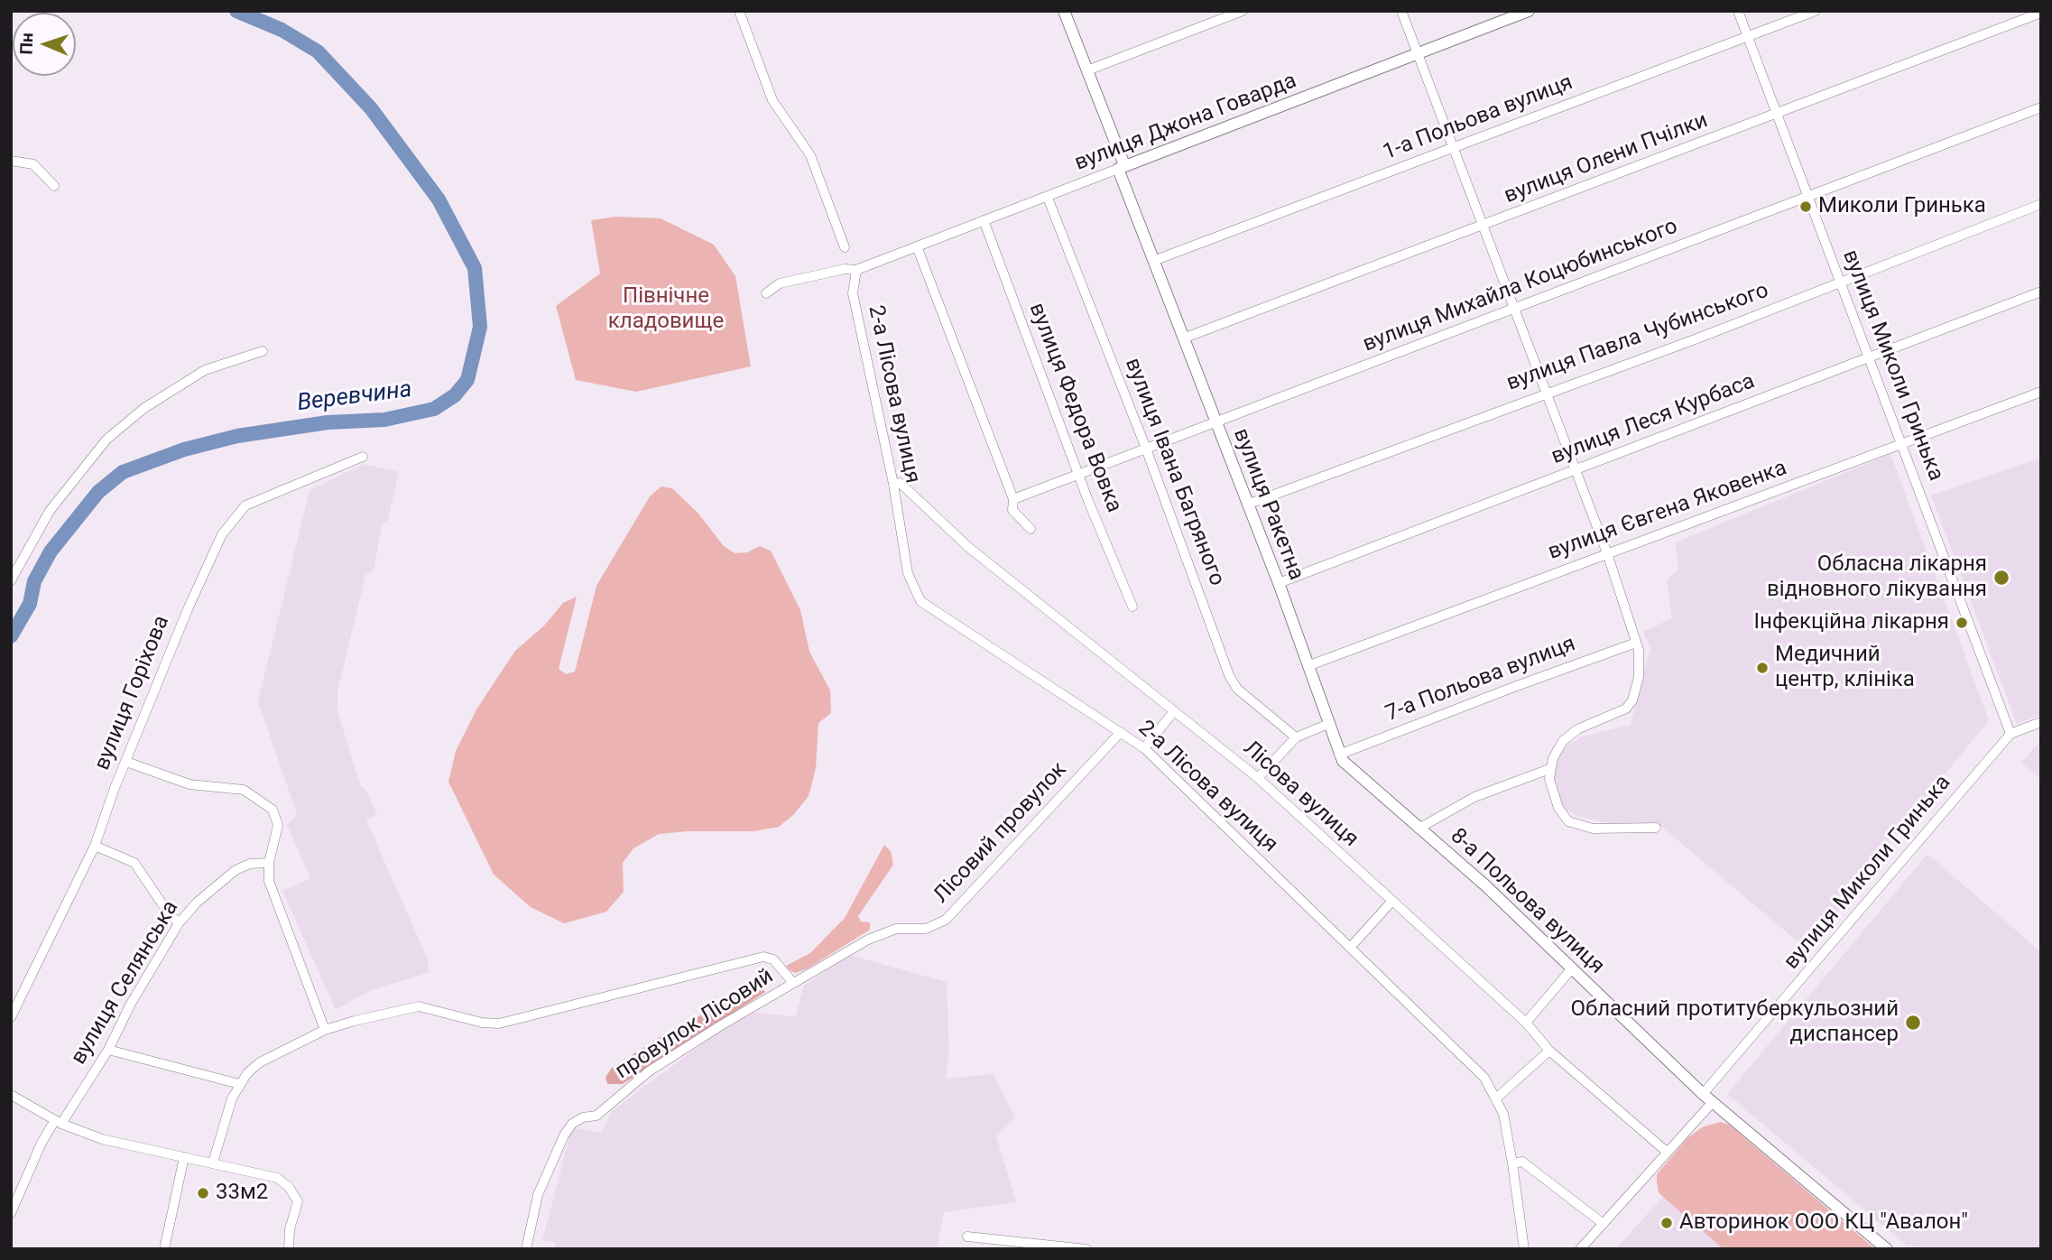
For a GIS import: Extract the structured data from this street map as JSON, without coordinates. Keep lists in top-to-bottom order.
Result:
{
  "streets": {
    "street": [
      "1-а Польова вулиця",
      "вулиця Джона Говарда",
      "вулиця Олени Пчілки",
      "вулиця Михайла Коцюбинського",
      "вулиця Павла Чубинського",
      "вулиця Миколи Гринька",
      "2-а Лісова вулиця",
      "вулиця Федора Вовка",
      "вулиця Леся Курбаса",
      "вулиця Івана Багряного",
      "вулиця Ракетна",
      "вулиця Євгена Яковенка",
      "7-а Польова вулиця",
      "вулиця Горіхова",
      "Лісова вулиця",
      "Лісовий провулок",
      "8-а Польова вулиця",
      "вулиця Селянська",
      "провулок Лісовий"
    ]
  },
  "crossings": [
    ["1-а Польова вулиця", "вулиця Миколи Гринька"],
    ["1-а Польова вулиця", "вулиця Ракетна"],
    ["вулиця Джона Говарда", "2-а Лісова вулиця"],
    ["вулиця Джона Говарда", "вулиця Федора Вовка"],
    ["вулиця Джона Говарда", "вулиця Івана Багряного"],
    ["вулиця Джона Говарда", "вулиця Ракетна"],
    ["вулиця Олени Пчілки", "вулиця Миколи Гринька"],
    ["вулиця Олени Пчілки", "вулиця Ракетна"],
    ["вулиця Михайла Коцюбинського", "вулиця Миколи Гринька"],
    ["вулиця Михайла Коцюбинського", "вулиця Федора Вовка"],
    ["вулиця Михайла Коцюбинського", "вулиця Івана Багряного"],
    ["вулиця Михайла Коцюбинського", "вулиця Ракетна"],
    ["вулиця Павла Чубинського", "вулиця Миколи Гринька"],
    ["вулиця Павла Чубинського", "вулиця Ракетна"],
    ["вулиця Миколи Гринька", "вулиця Леся Курбаса"],
    ["вулиця Миколи Гринька", "вулиця Євгена Яковенка"],
    ["вулиця Миколи Гринька", "8-а Польова вулиця"],
    ["2-а Лісова вулиця", "Лісова вулиця"],
    ["2-а Лісова вулиця", "Лісовий провулок"],
    ["вулиця Леся Курбаса", "вулиця Ракетна"],
    ["вулиця Ракетна", "вулиця Євгена Яковенка"],
    ["вулиця Ракетна", "7-а Польова вулиця"],
    ["вулиця Ракетна", "8-а Польова вулиця"],
    ["Лісовий провулок", "провулок Лісовий"]
  ],
  "water": ["Веревчина"],
  "parks": ["Північне кладовище"],
  "places": [
    "Миколи Гринька",
    "Обласна лікарня відновного лікування",
    "Інфекційна лікарня",
    "Медичний центр, клініка",
    "Обласний протитуберкульозний диспансер",
    "33м2",
    "Авторинок ООО КЦ \"Авалон\""
  ],
  "north": "left"
}
